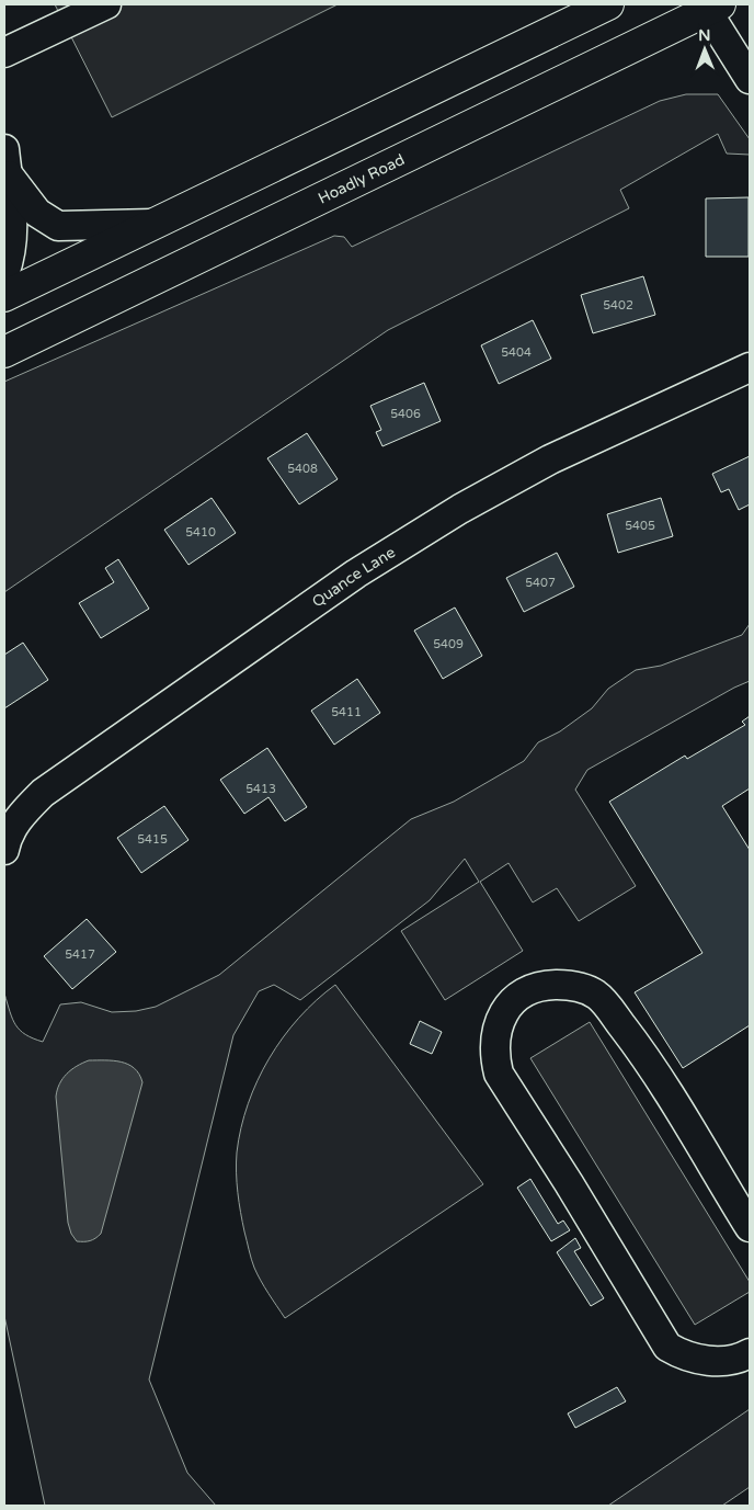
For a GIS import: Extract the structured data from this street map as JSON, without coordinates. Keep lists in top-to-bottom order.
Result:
{
  "streets": {
    "main road": ["Hoadly Road"],
    "street": ["Quance Lane"]
  },
  "house_numbers": [
    "5402",
    "5404",
    "5406",
    "5408",
    "5405",
    "5410",
    "5407",
    "5409",
    "5411",
    "5413",
    "5415",
    "5417"
  ],
  "north": "top"
}
